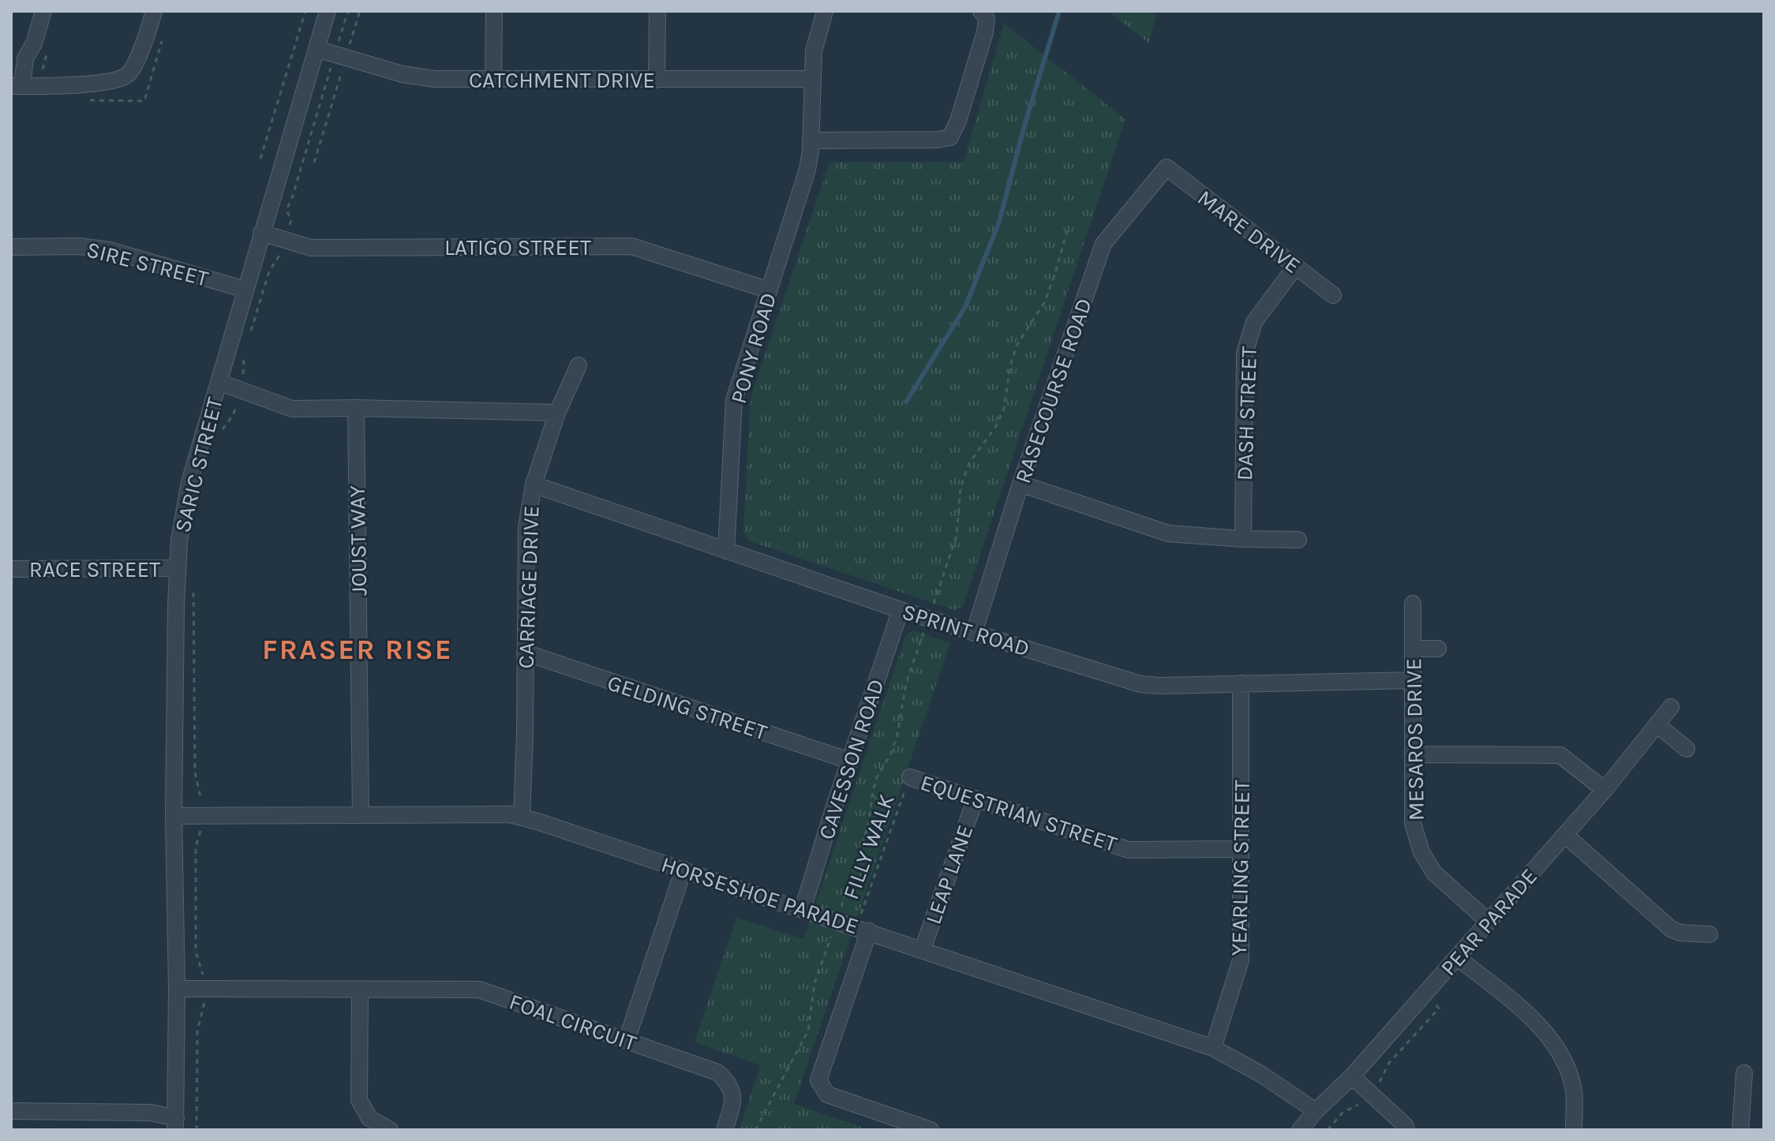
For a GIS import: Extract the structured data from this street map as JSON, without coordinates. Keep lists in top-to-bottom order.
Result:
{
  "streets": {
    "street": [
      "CATCHMENT DRIVE",
      "MARE DRIVE",
      "LATIGO STREET",
      "SIRE STREET",
      "PONY ROAD",
      "RASECOURSE ROAD",
      "DASH STREET",
      "SARIC STREET",
      "JOUST WAY",
      "RACE STREET",
      "CARRIAGE DRIVE",
      "SPRINT ROAD",
      "GELDING STREET",
      "MESAROS DRIVE",
      "CAVESSON ROAD",
      "EQUESTRIAN STREET",
      "YEARLING STREET",
      "LEAP LANE",
      "HORSESHOE PARADE",
      "PEAR PARADE",
      "FOAL CIRCUIT"
    ],
    "path": ["FILLY WALK"]
  },
  "crossings": [
    ["CATCHMENT DRIVE", "PONY ROAD"],
    ["CATCHMENT DRIVE", "SARIC STREET"],
    ["MARE DRIVE", "RASECOURSE ROAD"],
    ["MARE DRIVE", "DASH STREET"],
    ["LATIGO STREET", "PONY ROAD"],
    ["LATIGO STREET", "SARIC STREET"],
    ["SIRE STREET", "SARIC STREET"],
    ["PONY ROAD", "SPRINT ROAD"],
    ["RASECOURSE ROAD", "SPRINT ROAD"],
    ["SARIC STREET", "RACE STREET"],
    ["SARIC STREET", "HORSESHOE PARADE"],
    ["SARIC STREET", "FOAL CIRCUIT"],
    ["JOUST WAY", "HORSESHOE PARADE"],
    ["CARRIAGE DRIVE", "SPRINT ROAD"],
    ["CARRIAGE DRIVE", "GELDING STREET"],
    ["CARRIAGE DRIVE", "HORSESHOE PARADE"],
    ["SPRINT ROAD", "MESAROS DRIVE"],
    ["SPRINT ROAD", "CAVESSON ROAD"],
    ["SPRINT ROAD", "YEARLING STREET"],
    ["GELDING STREET", "CAVESSON ROAD"],
    ["MESAROS DRIVE", "PEAR PARADE"],
    ["CAVESSON ROAD", "HORSESHOE PARADE"],
    ["EQUESTRIAN STREET", "FILLY WALK"],
    ["EQUESTRIAN STREET", "YEARLING STREET"],
    ["EQUESTRIAN STREET", "LEAP LANE"],
    ["FILLY WALK", "HORSESHOE PARADE"],
    ["YEARLING STREET", "HORSESHOE PARADE"],
    ["LEAP LANE", "HORSESHOE PARADE"],
    ["HORSESHOE PARADE", "PEAR PARADE"]
  ],
  "districts": ["FRASER RISE"]
}
